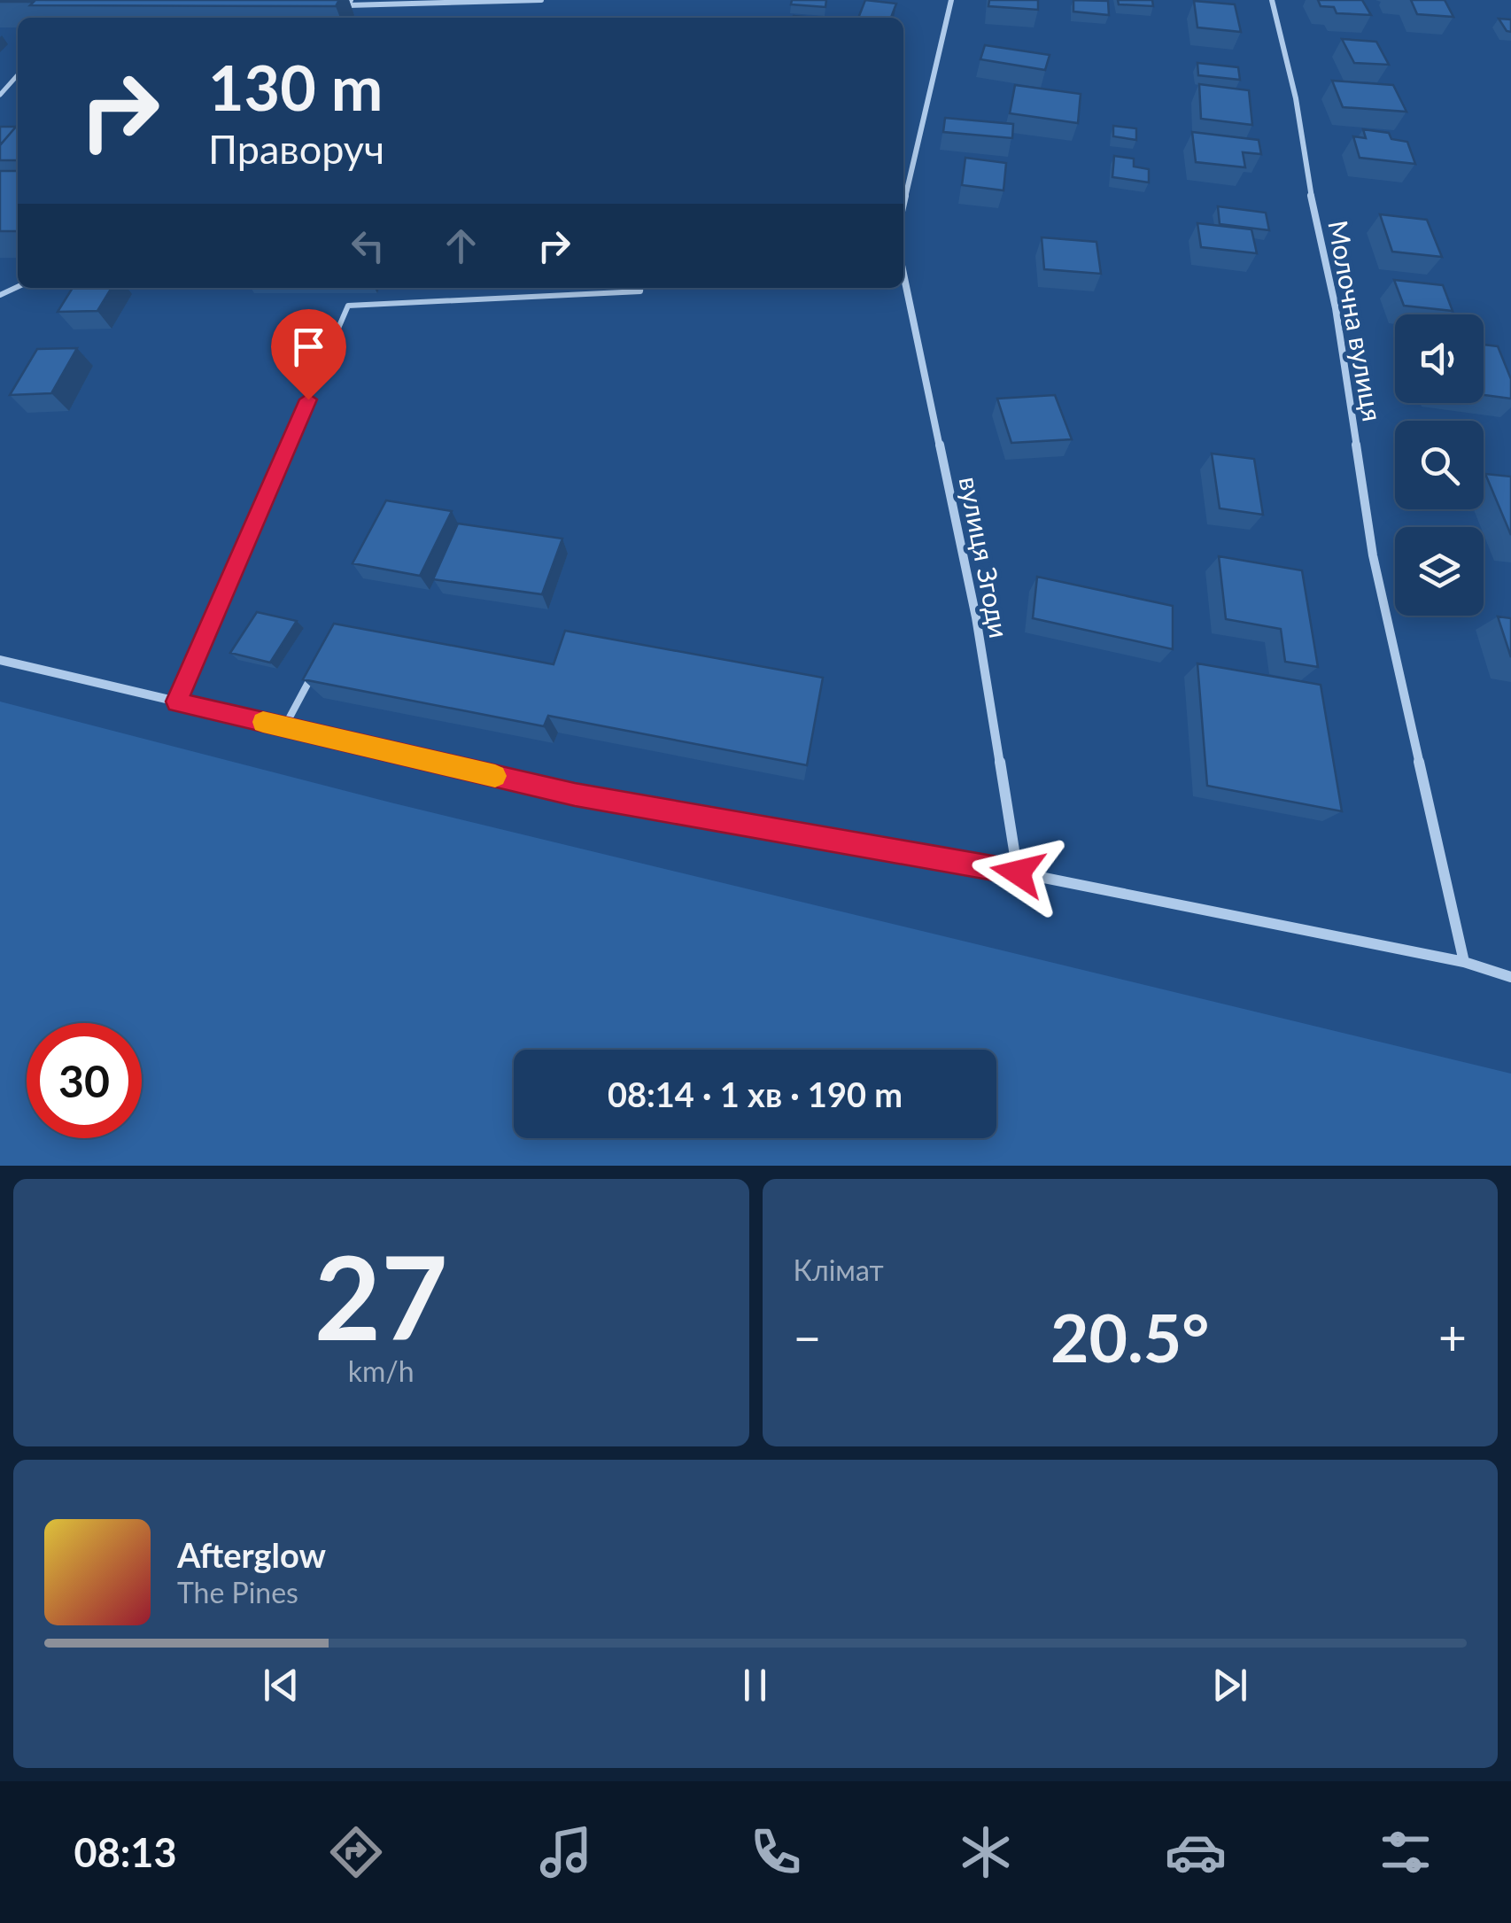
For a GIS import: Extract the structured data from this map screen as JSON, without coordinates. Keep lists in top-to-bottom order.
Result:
{
  "streets": {
    "street": ["Молочна вулиця", "вулиця Згоди"]
  },
  "page": {
    "turn": ["130 m", "Праворуч"],
    "limit": "30",
    "trip": "08:14 · 1 хв · 190 m",
    "tile": [
      ["27", "km/h"],
      "Клімат"
    ],
    "heat": ["−", "20.5°", "+"],
    "song": ["Afterglow", "The Pines"],
    "tabs": "08:13"
  }
}
